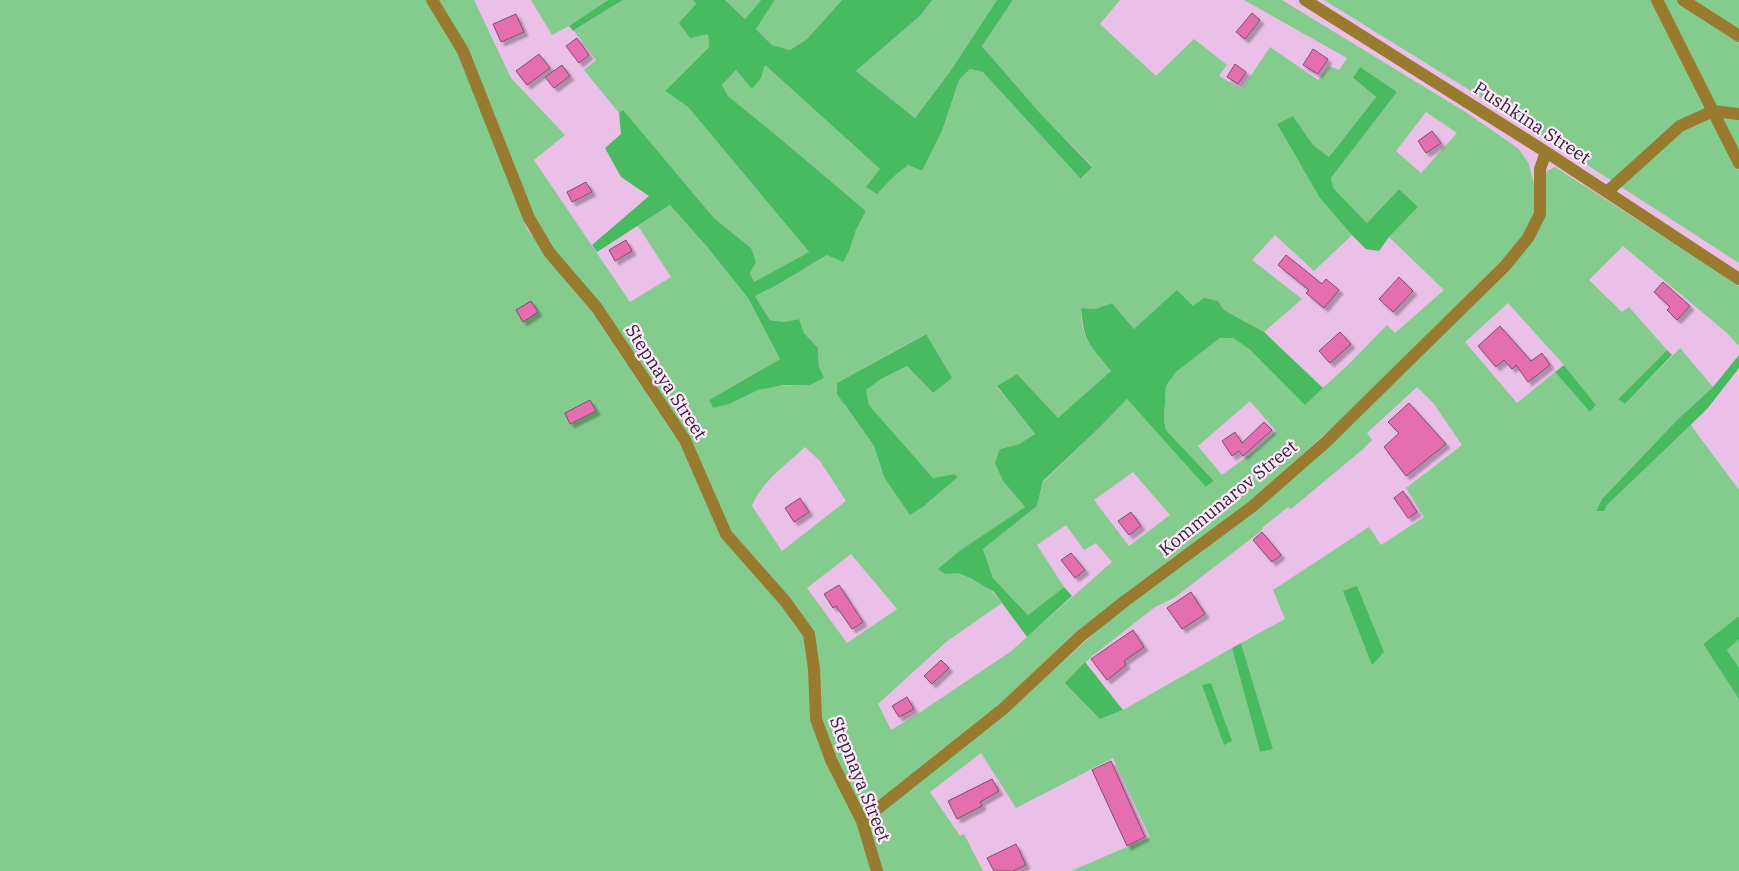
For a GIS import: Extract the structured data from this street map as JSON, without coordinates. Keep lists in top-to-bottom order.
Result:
{
  "streets": {
    "street": ["Pushkina Street", "Stepnaya Street", "Kommunarov Street"]
  },
  "crossings": [
    ["Pushkina Street", "Kommunarov Street"],
    ["Stepnaya Street", "Kommunarov Street"]
  ]
}
